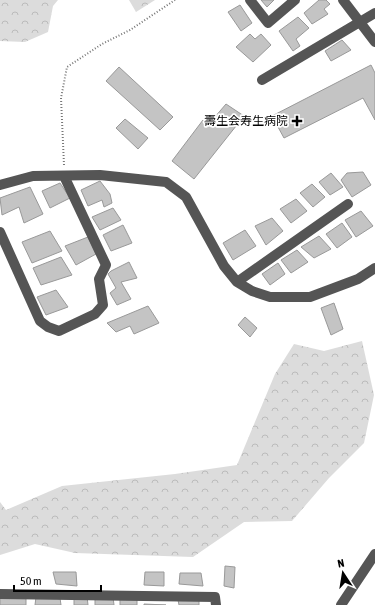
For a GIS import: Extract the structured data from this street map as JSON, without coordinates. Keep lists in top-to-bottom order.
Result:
{
  "places": {
    "health": ["壽生会寿生病院"]
  },
  "scale_bar": "50 m",
  "north": "top"
}
